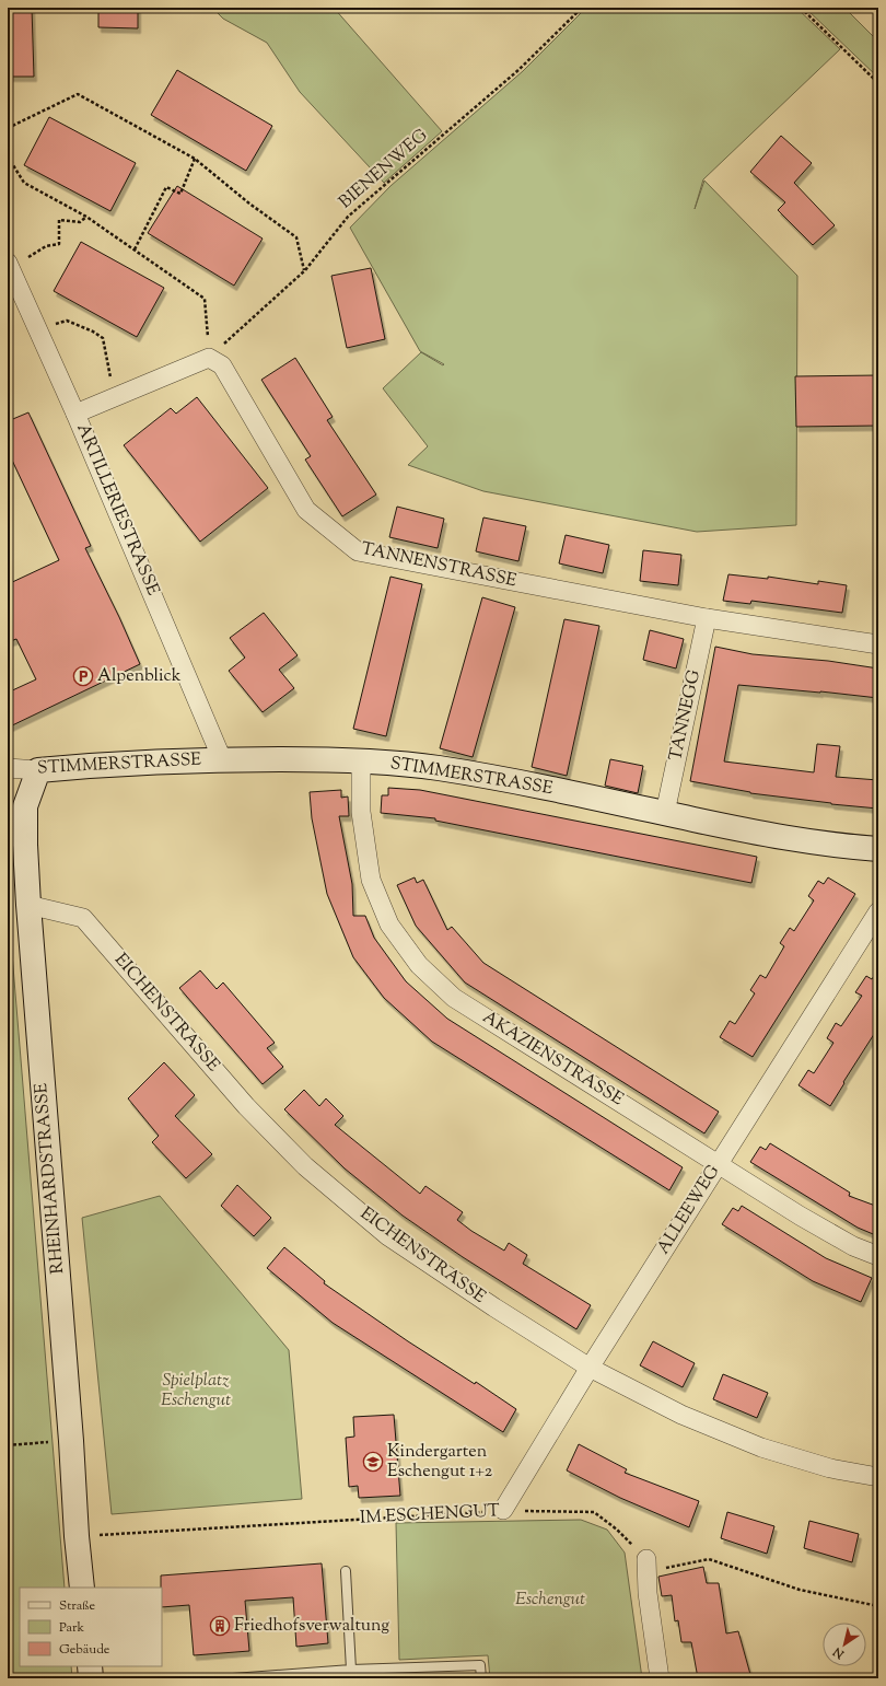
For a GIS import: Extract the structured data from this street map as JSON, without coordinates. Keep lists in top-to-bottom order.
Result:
{
  "streets": {
    "street": [
      "ARTILLERIESTRASSE",
      "TANNENSTRASSE",
      "TANNEGG",
      "STIMMERSTRASSE",
      "EICHENSTRASSE",
      "AKAZIENSTRASSE",
      "RHEINHARDSTRASSE",
      "ALLEEWEG"
    ],
    "path": ["BIENENWEG", "IM ESCHENGUT"]
  },
  "crossings": [
    ["BIENENWEG", "TANNENSTRASSE"],
    ["ARTILLERIESTRASSE", "STIMMERSTRASSE"],
    ["TANNENSTRASSE", "TANNEGG"],
    ["TANNEGG", "STIMMERSTRASSE"],
    ["STIMMERSTRASSE", "AKAZIENSTRASSE"],
    ["STIMMERSTRASSE", "RHEINHARDSTRASSE"],
    ["EICHENSTRASSE", "RHEINHARDSTRASSE"],
    ["EICHENSTRASSE", "ALLEEWEG"],
    ["AKAZIENSTRASSE", "ALLEEWEG"],
    ["RHEINHARDSTRASSE", "IM ESCHENGUT"],
    ["ALLEEWEG", "IM ESCHENGUT"]
  ],
  "parks": ["Spielplatz Eschengut", "Eschengut"],
  "places": {
    "parking": ["Alpenblick"],
    "school or university": ["Kindergarten Eschengut 1+2"],
    "building": ["Friedhofsverwaltung"]
  },
  "legend": ["Straße", "Park", "Gebäude"],
  "north": "bottom left"
}
